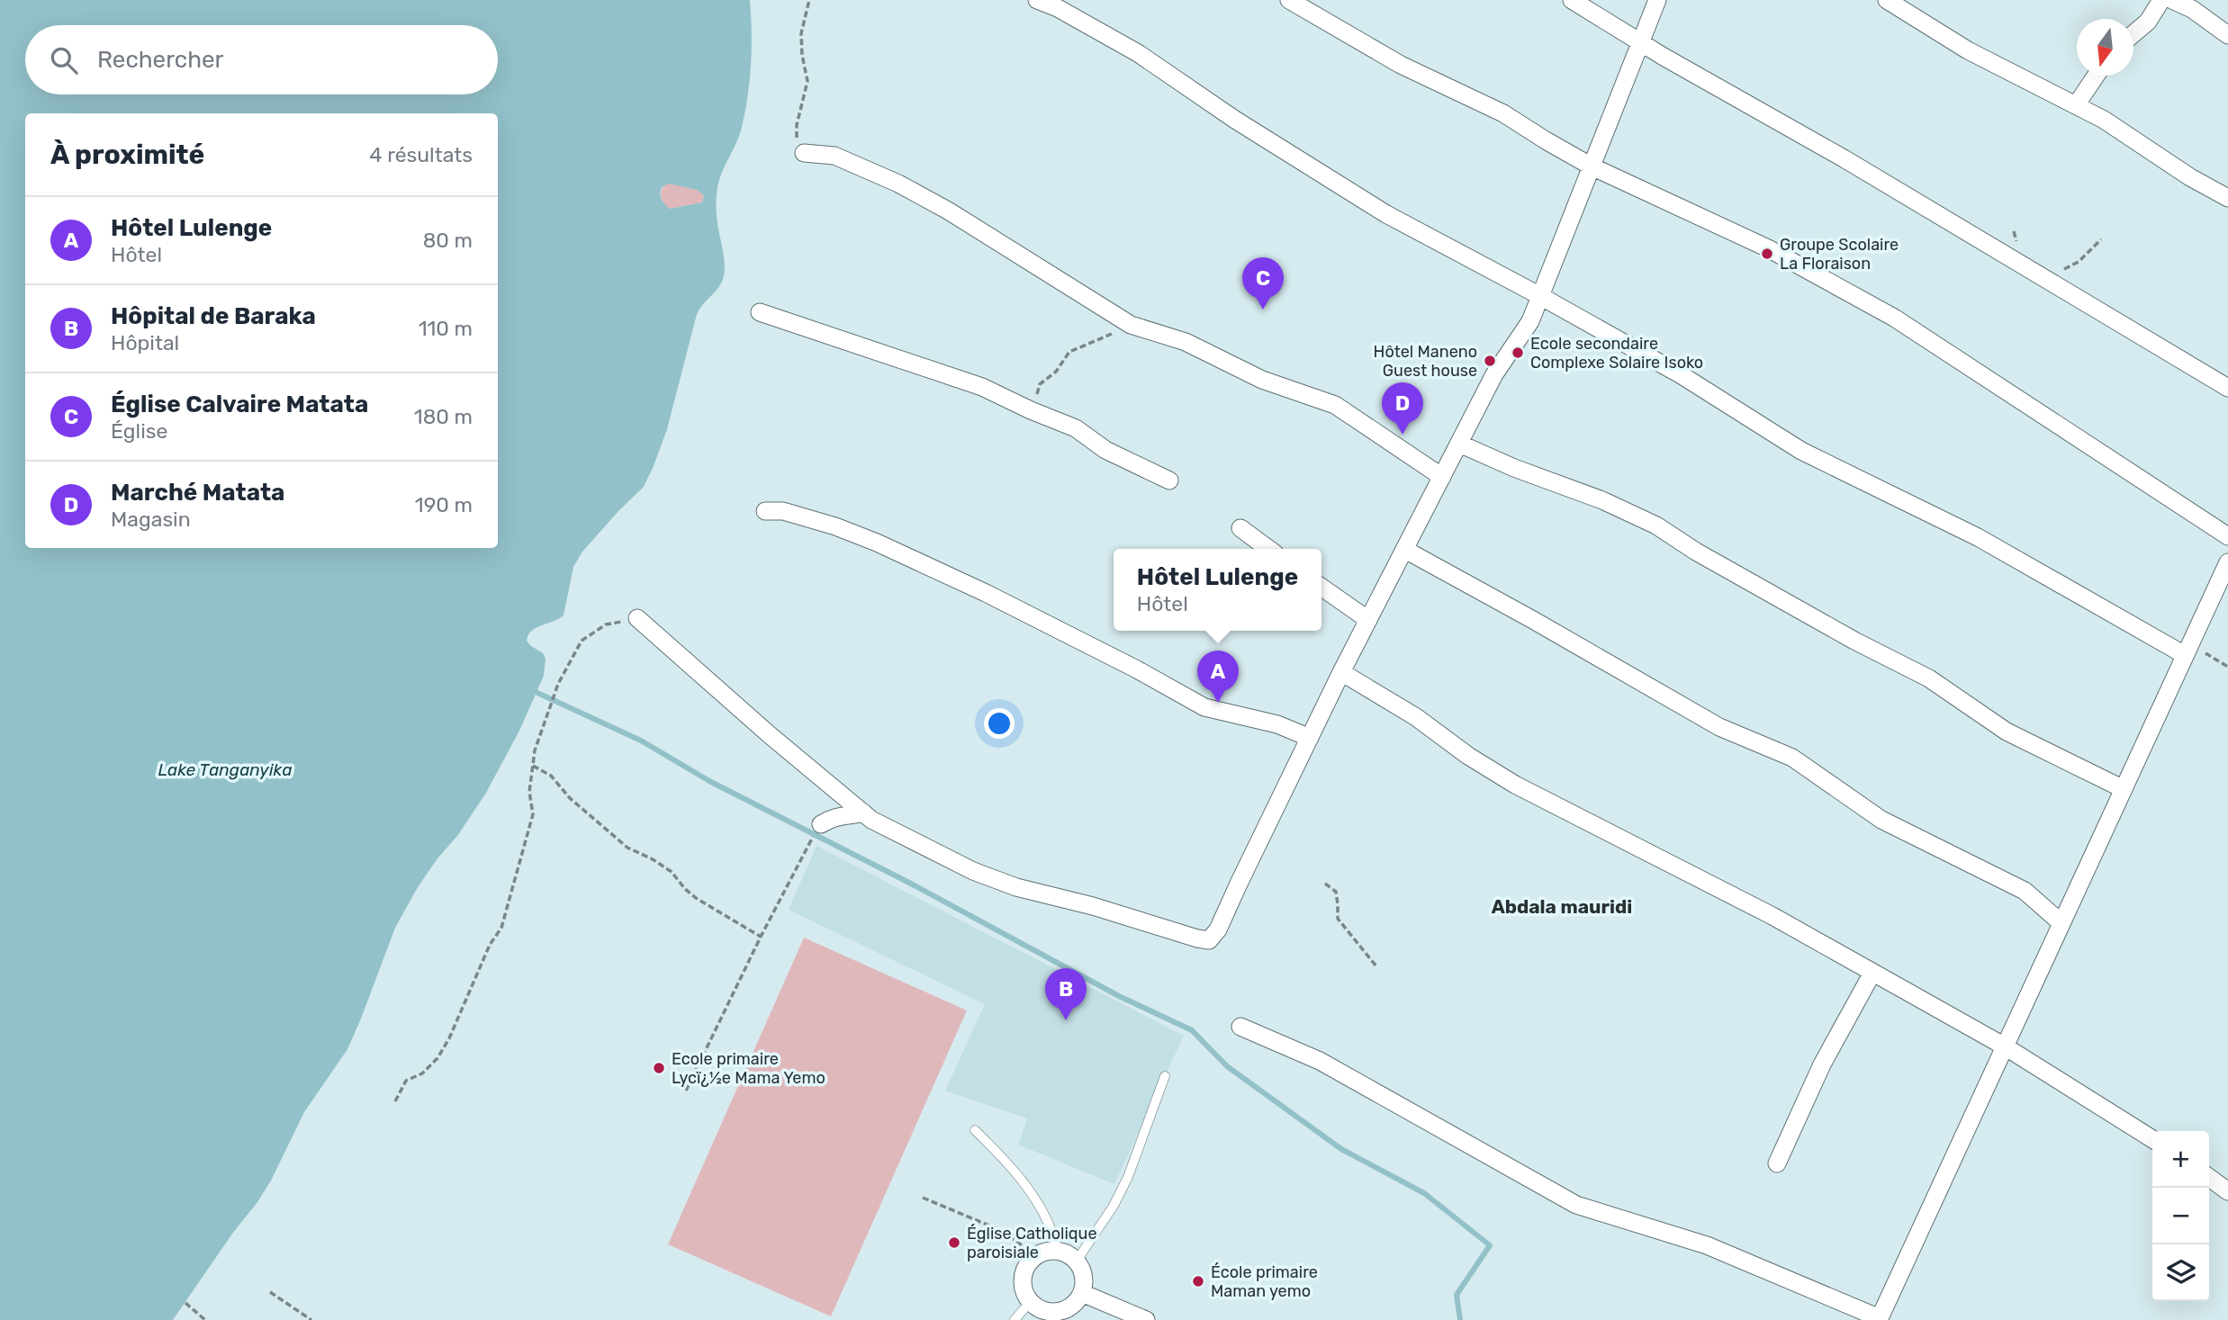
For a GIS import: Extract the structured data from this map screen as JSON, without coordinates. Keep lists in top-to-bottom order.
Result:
{
  "districts": ["Abdala mauridi"],
  "water": ["Lake Tanganyika"],
  "places": [
    "Groupe Scolaire La Floraison",
    "Ecole secondaire Complexe Solaire Isoko",
    "Hôtel Maneno Guest house",
    "Ecole primaire Lycï¿½e Mama Yemo",
    "Église Catholique paroisiale",
    "École primaire Maman yemo"
  ],
  "north": "bottom",
  "page": {
    "search": "Rechercher",
    "heading": ["À proximité", "4 résultats"],
    "list": [
      {
        "mark": "A",
        "name": "Hôtel Lulenge",
        "note": "Hôtel",
        "value": "80 m"
      },
      {
        "mark": "B",
        "name": "Hôpital de Baraka",
        "note": "Hôpital",
        "value": "110 m"
      },
      {
        "mark": "C",
        "name": "Église Calvaire Matata",
        "note": "Église",
        "value": "180 m"
      },
      {
        "mark": "D",
        "name": "Marché Matata",
        "note": "Magasin",
        "value": "190 m"
      }
    ],
    "pins": [
      "C",
      "D",
      "A",
      "B"
    ],
    "popup": ["Hôtel Lulenge", "Hôtel"],
    "map_buttons": ["+", "−"]
  }
}
